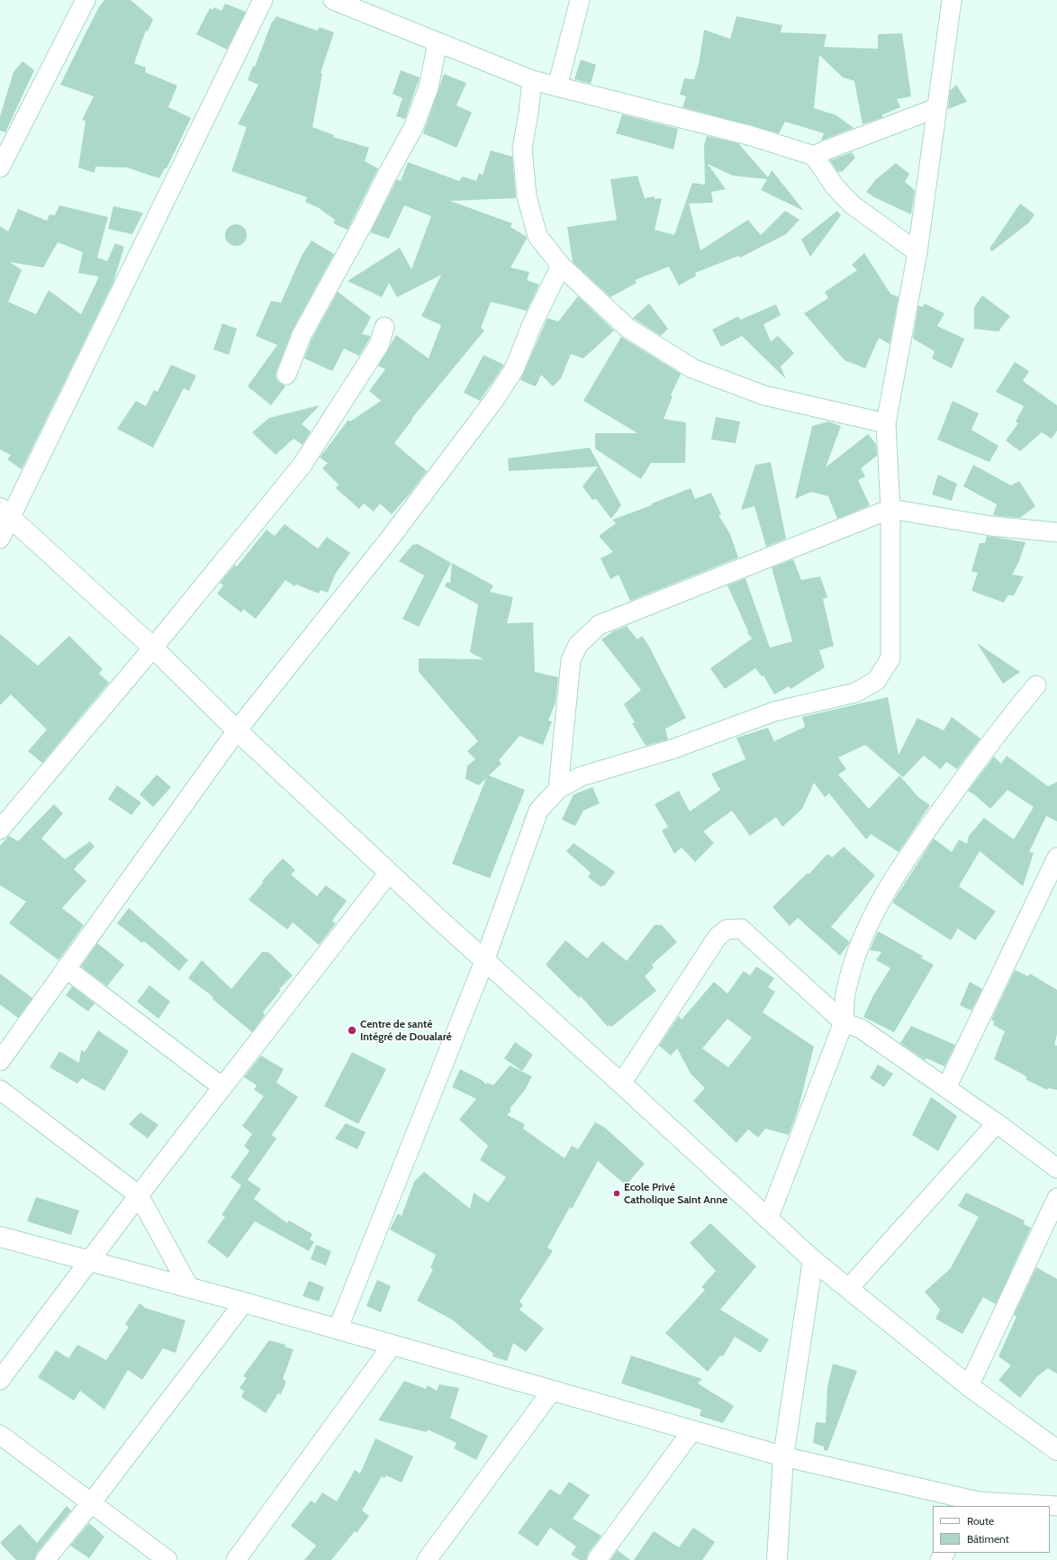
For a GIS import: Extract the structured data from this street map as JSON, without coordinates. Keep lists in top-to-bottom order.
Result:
{
  "places": ["Centre de santé Intégré de Doualaré", "Ecole Privé Catholique Saint Anne"],
  "legend": ["Route", "Bâtiment"]
}
